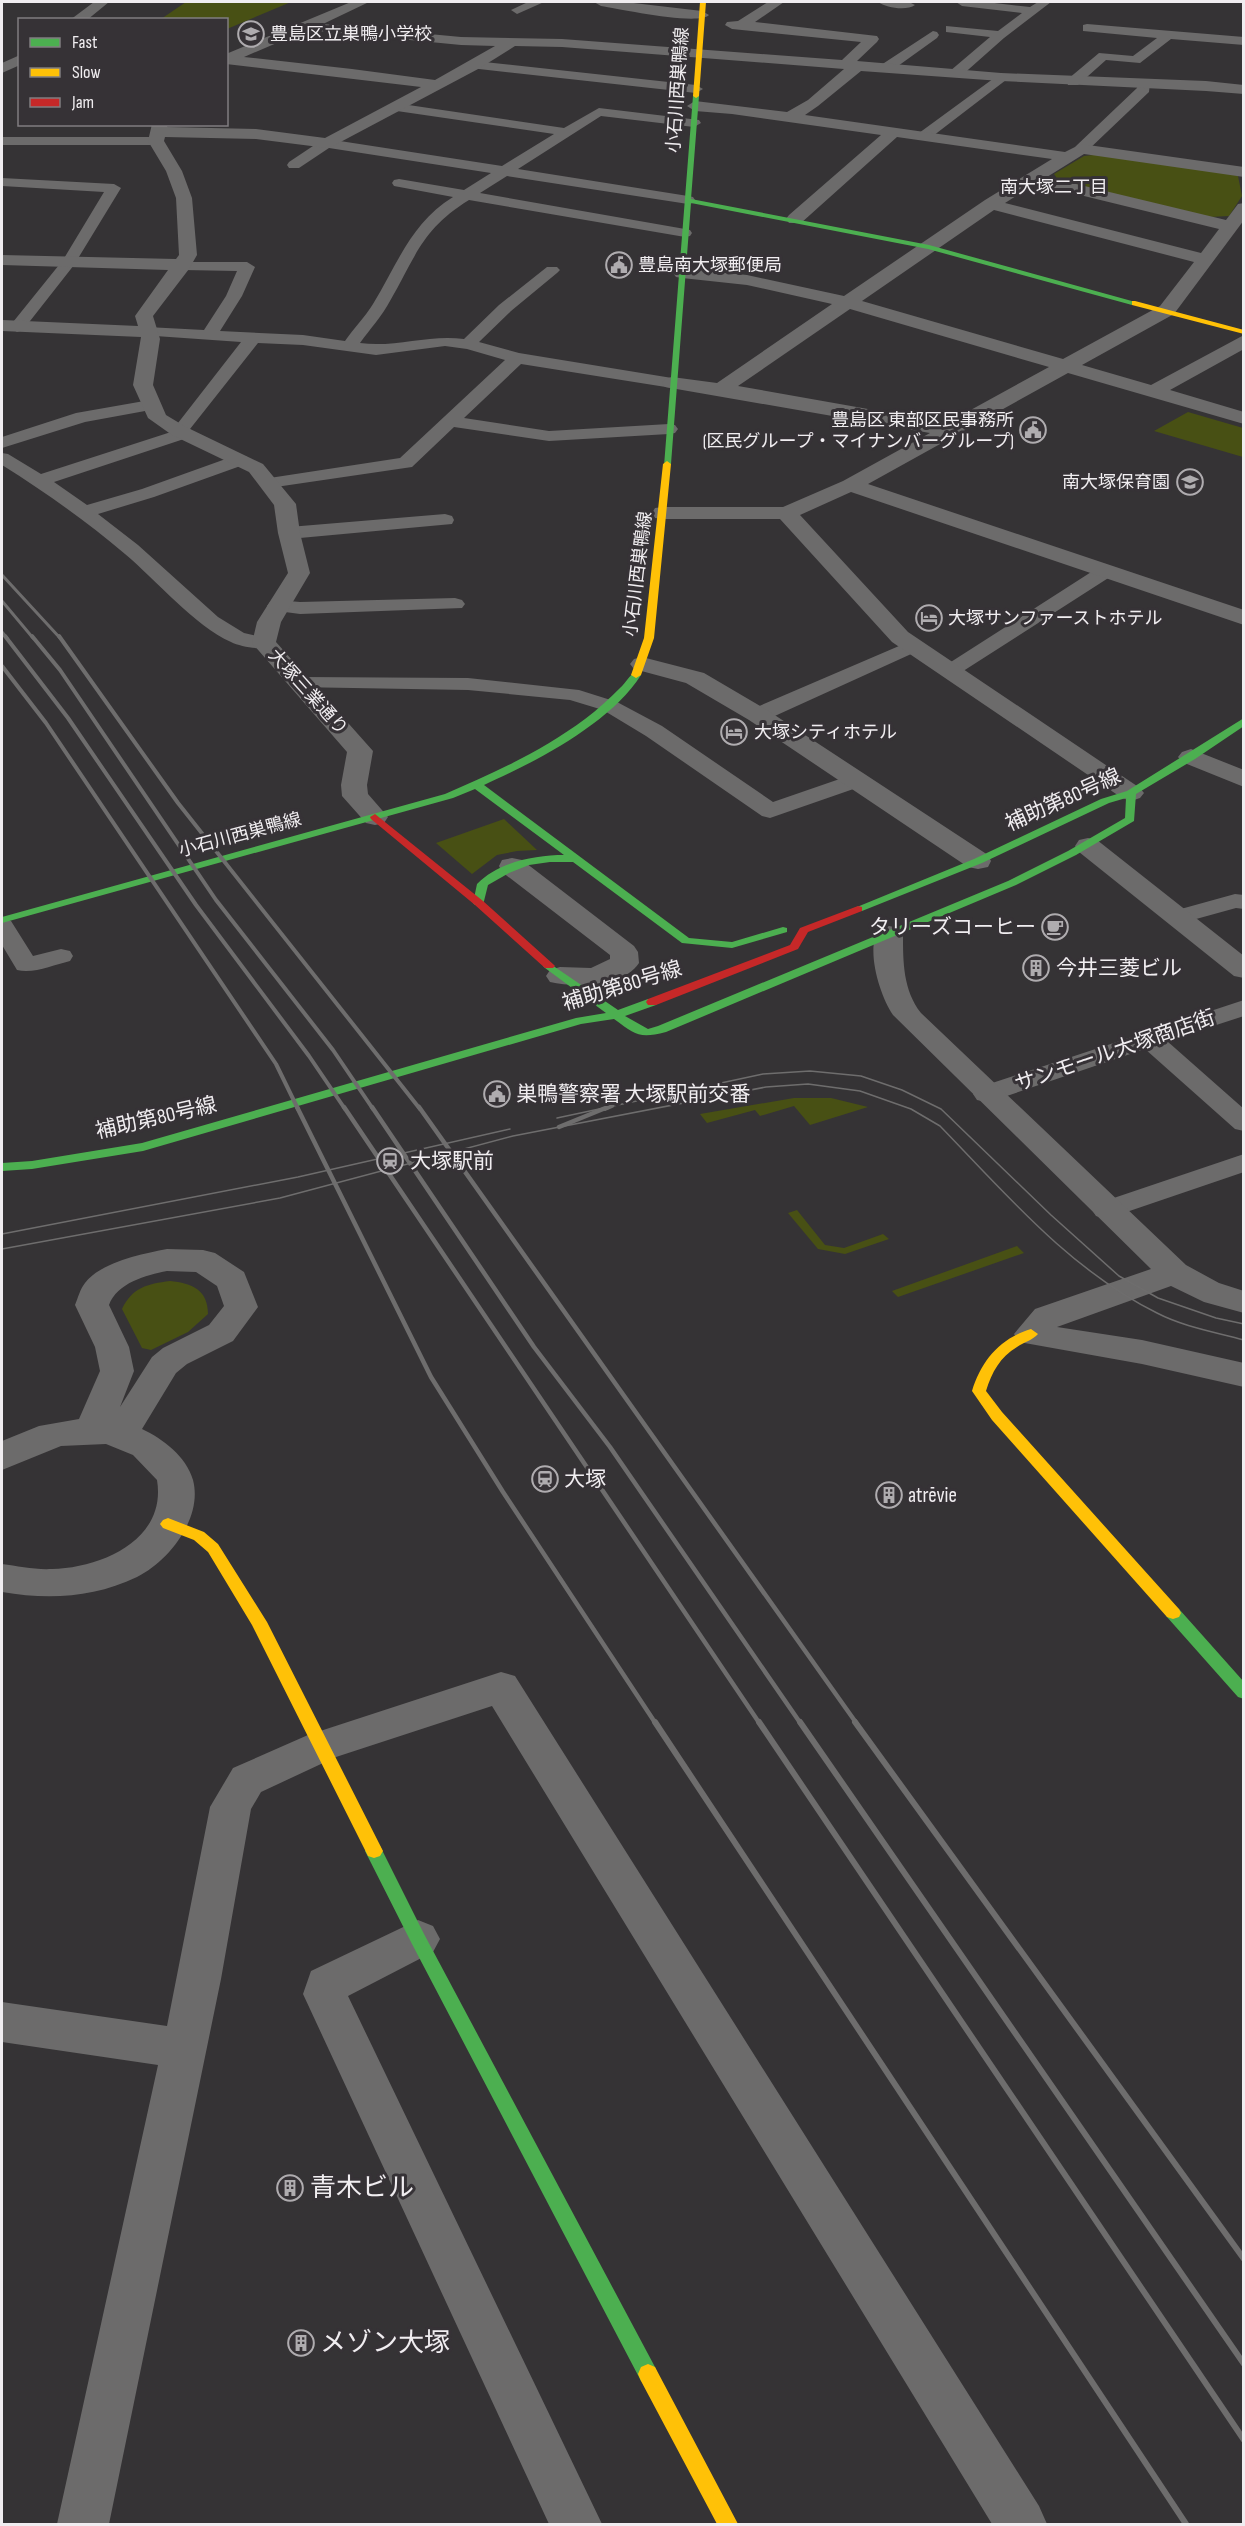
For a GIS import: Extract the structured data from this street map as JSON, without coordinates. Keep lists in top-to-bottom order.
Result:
{
  "streets": {
    "street": ["小石川西巣鴨線", "大塚三業通り", "補助第80号線"],
    "lane": ["サンモール大塚商店街"]
  },
  "crossings": [
    ["小石川西巣鴨線", "大塚三業通り"]
  ],
  "districts": ["南大塚二丁目"],
  "places": {
    "school or university": ["豊島区立巣鴨小学校", "南大塚保育園"],
    "public building": ["豊島南大塚郵便局", "豊島区 東部区民事務所 (区民グループ・マイナンバーグループ)", "巣鴨警察署 大塚駅前交番"],
    "hotel": ["大塚サンファーストホテル", "大塚シティホテル"],
    "cafe": ["タリーズコーヒー"],
    "building": [
      "今井三菱ビル",
      "atrēvie",
      "青木ビル",
      "メゾン大塚"
    ],
    "station": ["大塚駅前", "大塚"]
  },
  "legend": ["Fast", "Slow", "Jam"]
}
